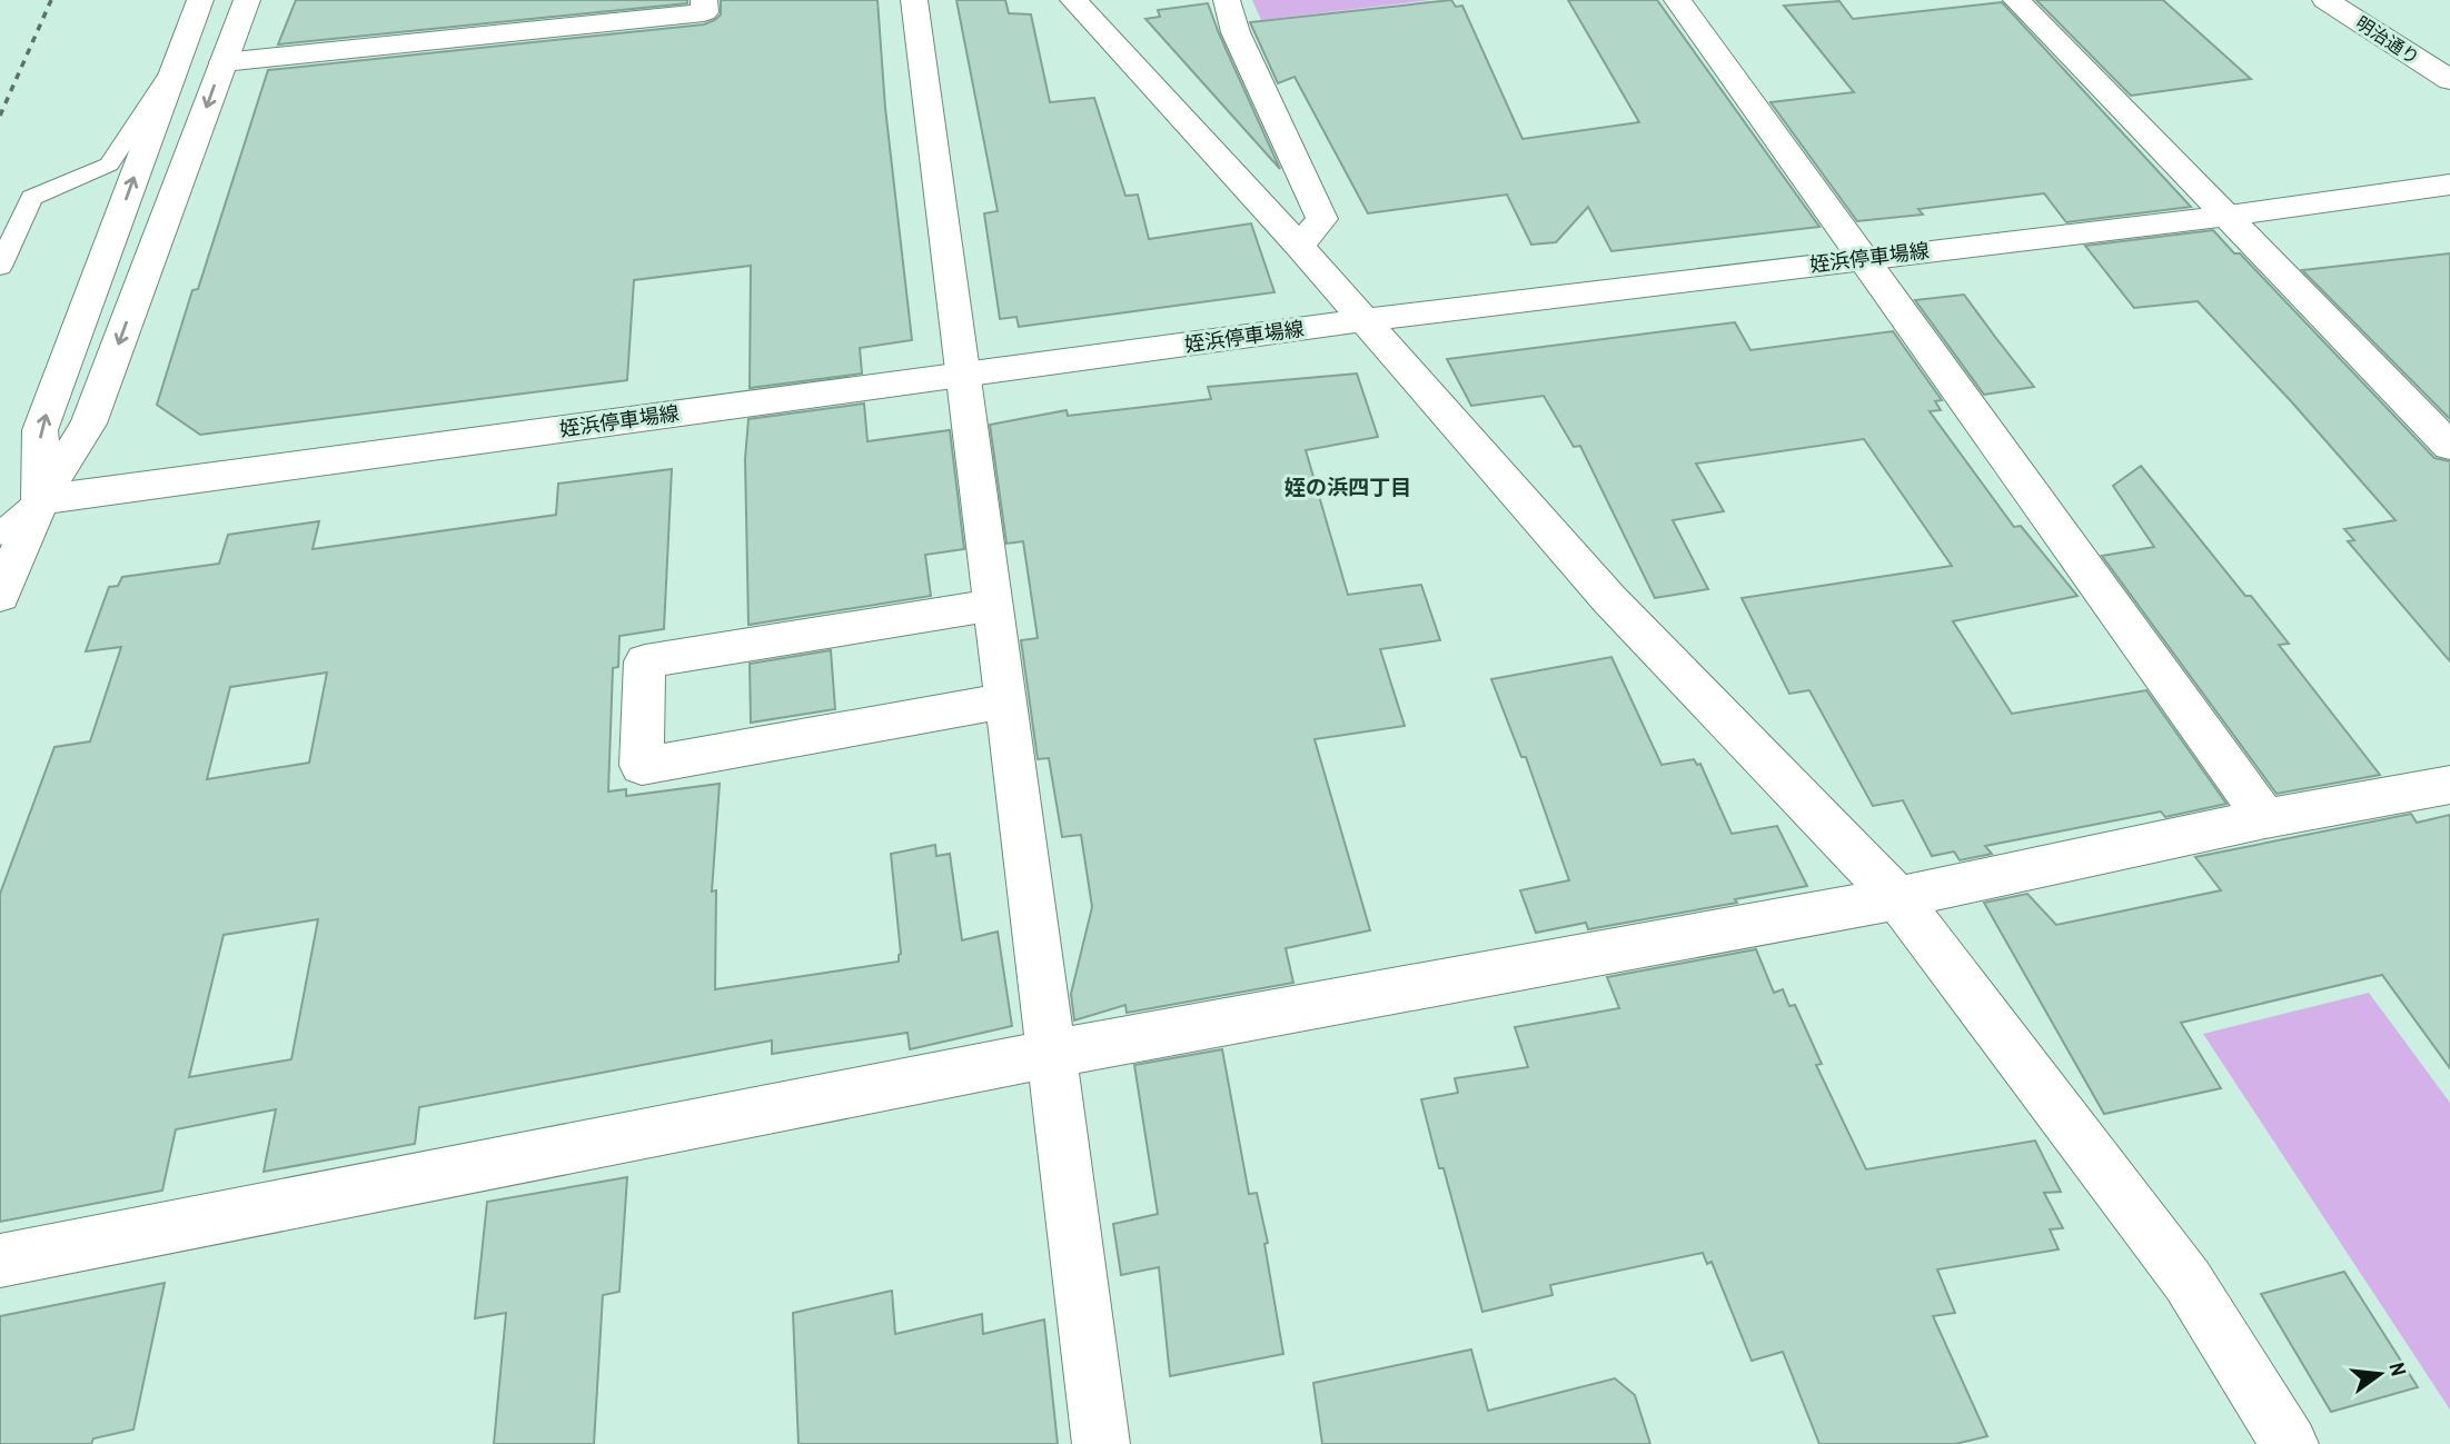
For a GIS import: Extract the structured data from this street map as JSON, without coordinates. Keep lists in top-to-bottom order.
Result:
{
  "streets": {
    "street": ["明治通り", "姪浜停車場線"]
  },
  "districts": ["姪の浜四丁目"],
  "north": "right"
}
